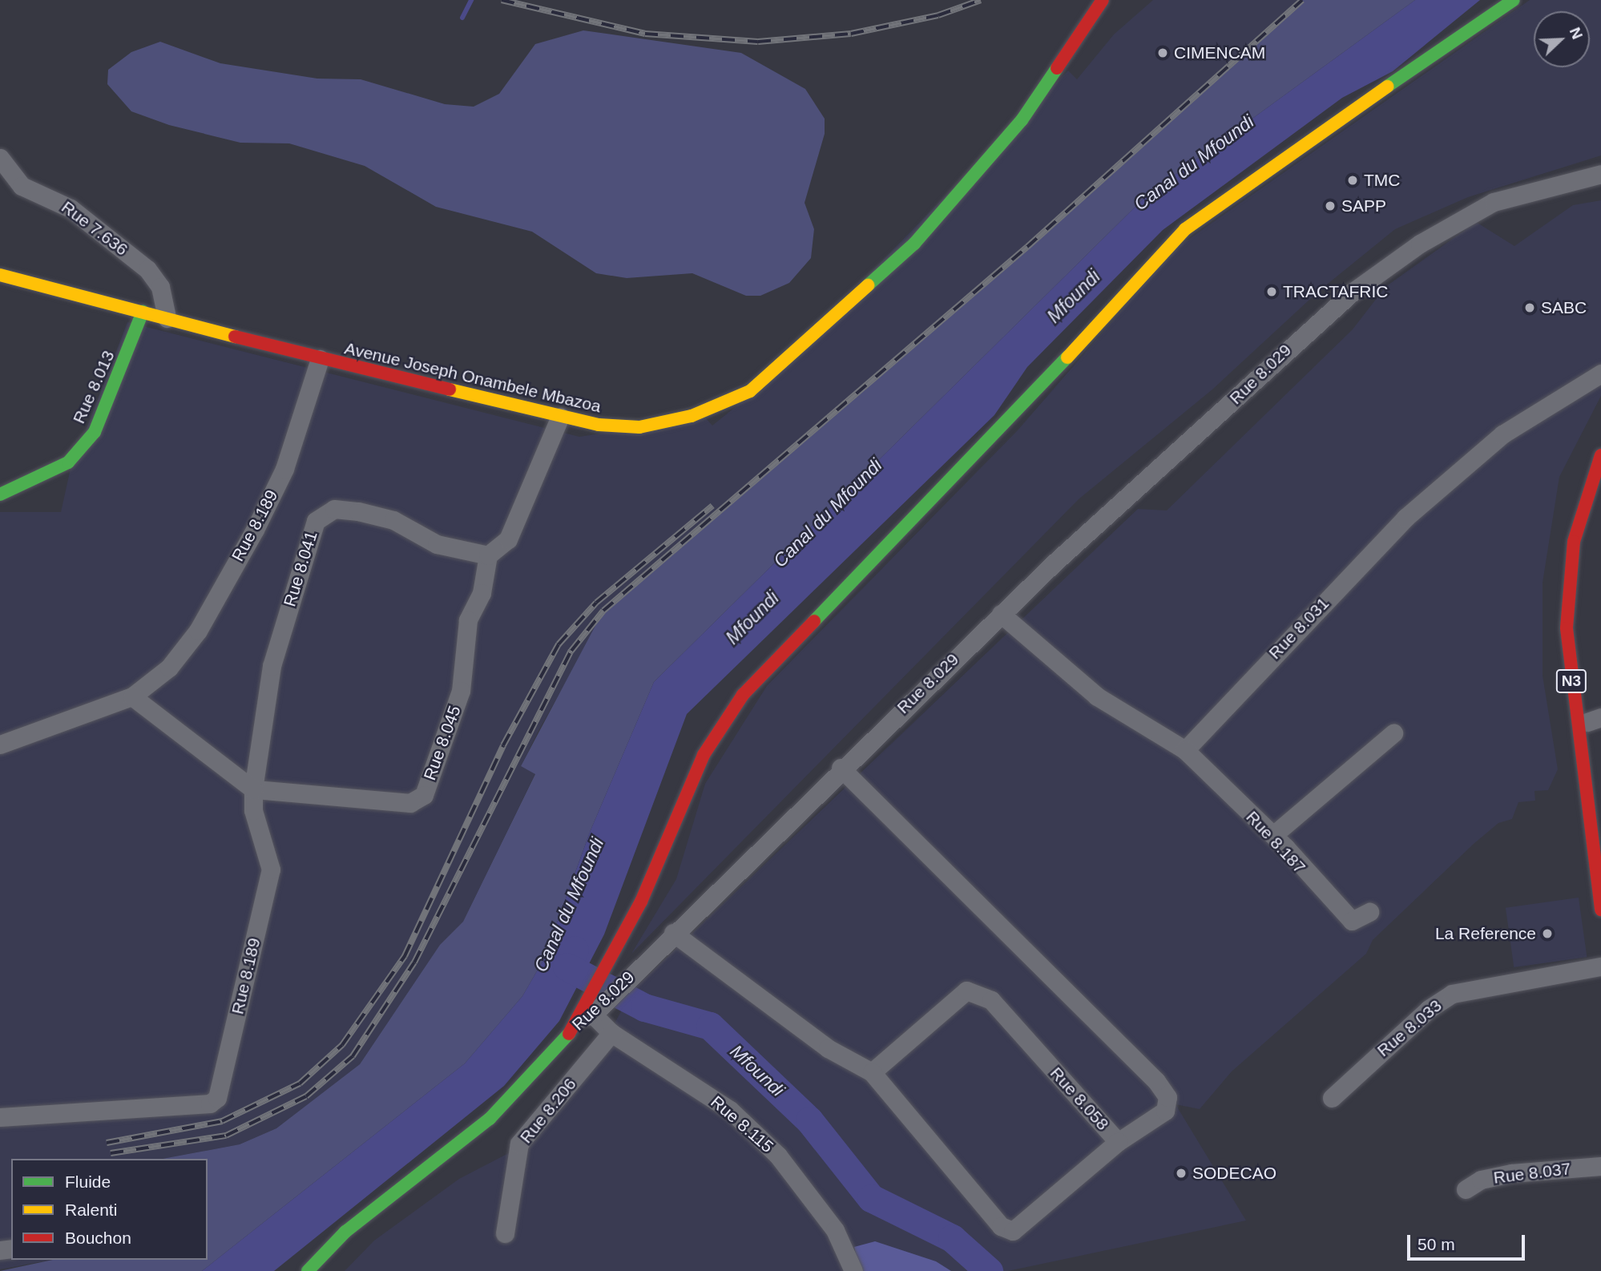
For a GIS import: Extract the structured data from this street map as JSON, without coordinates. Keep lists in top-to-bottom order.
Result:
{
  "streets": {
    "main road": [
      "Rue 8.029",
      "Avenue Joseph Onambele Mbazoa",
      "Rue 8.013",
      "N3"
    ],
    "street": [
      "Rue 7.636",
      "Rue 8.189",
      "Rue 8.041",
      "Rue 8.031",
      "Rue 8.045",
      "Rue 8.187",
      "Rue 8.033",
      "Rue 8.058",
      "Rue 8.206",
      "Rue 8.115",
      "Rue 8.037"
    ]
  },
  "crossings": [
    ["Rue 7.636", "Avenue Joseph Onambele Mbazoa"],
    ["Rue 8.029", "Rue 8.058"],
    ["Rue 8.029", "Rue 8.115"],
    ["Avenue Joseph Onambele Mbazoa", "Rue 8.013"],
    ["Avenue Joseph Onambele Mbazoa", "Rue 8.189"],
    ["Rue 8.189", "Rue 8.041"],
    ["Rue 8.189", "Rue 8.045"],
    ["Rue 8.041", "Rue 8.045"],
    ["Rue 8.031", "Rue 8.187"],
    ["Rue 8.206", "Rue 8.115"]
  ],
  "water": ["Canal du Mfoundi", "Mfoundi"],
  "places": [
    "CIMENCAM",
    "TMC",
    "SAPP",
    "TRACTAFRIC",
    "SABC",
    "La Reference",
    "SODECAO"
  ],
  "legend": ["Fluide", "Ralenti", "Bouchon"],
  "scale_bar": "50 m",
  "north": "top right"
}
